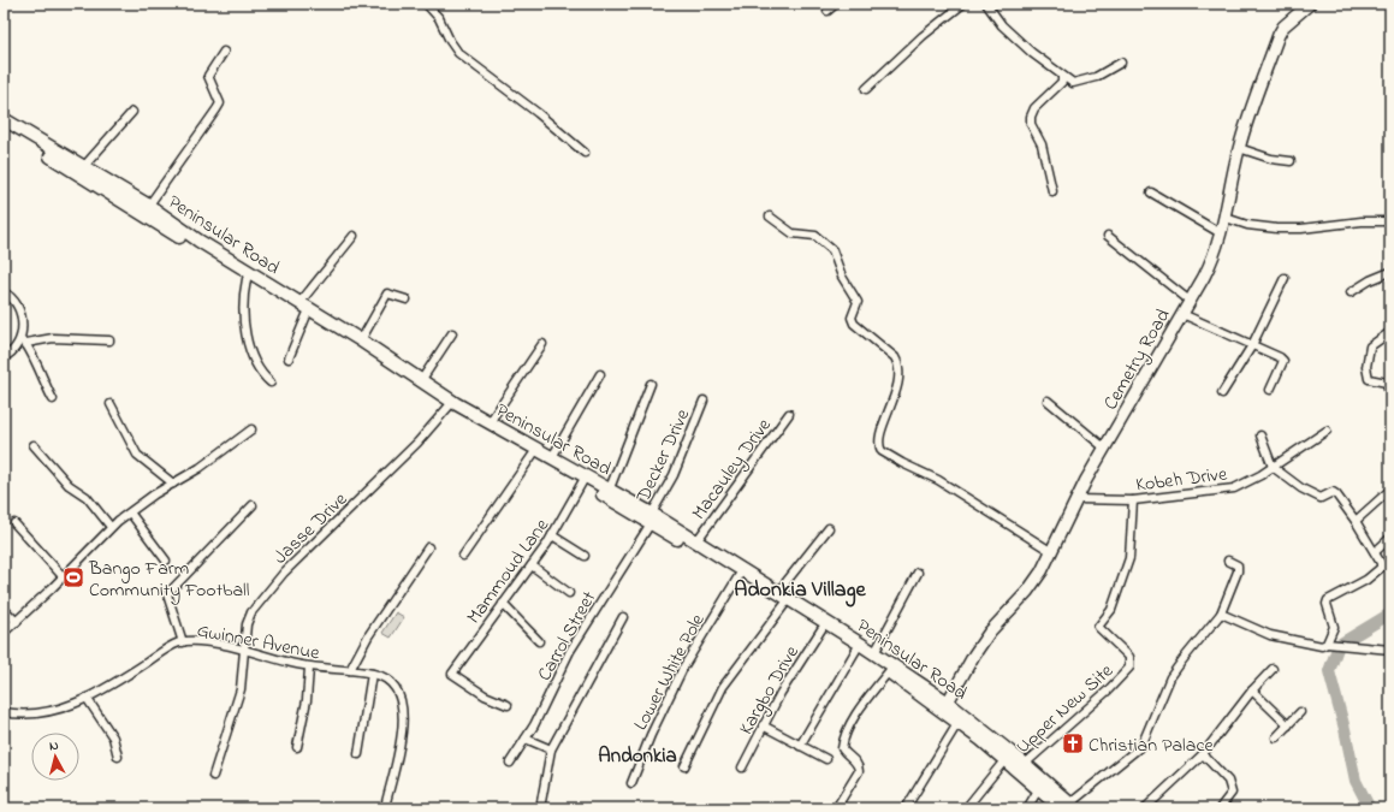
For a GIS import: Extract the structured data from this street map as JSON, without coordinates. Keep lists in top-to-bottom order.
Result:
{
  "streets": {
    "main road": ["Peninsular Road"],
    "street": [
      "Cemetry Road",
      "Decker Drive",
      "Macauley Drive",
      "Kobeh Drive",
      "Jasse Drive",
      "Mammoud Lane",
      "Carrol Street",
      "Gwinner Avenue",
      "Lower White Pole",
      "Kargbo Drive",
      "Upper New Site"
    ]
  },
  "crossings": [
    ["Peninsular Road", "Cemetry Road"],
    ["Peninsular Road", "Decker Drive"],
    ["Peninsular Road", "Macauley Drive"],
    ["Peninsular Road", "Jasse Drive"],
    ["Peninsular Road", "Mammoud Lane"],
    ["Peninsular Road", "Carrol Street"],
    ["Peninsular Road", "Lower White Pole"],
    ["Peninsular Road", "Kargbo Drive"],
    ["Peninsular Road", "Upper New Site"],
    ["Cemetry Road", "Kobeh Drive"],
    ["Decker Drive", "Carrol Street"],
    ["Kobeh Drive", "Upper New Site"],
    ["Jasse Drive", "Gwinner Avenue"]
  ],
  "districts": ["Adonkia Village", "Andonkia"],
  "places": {
    "sports": ["Bango Farm Community Football"],
    "church": ["Christian Palace"]
  },
  "north": "top"
}
